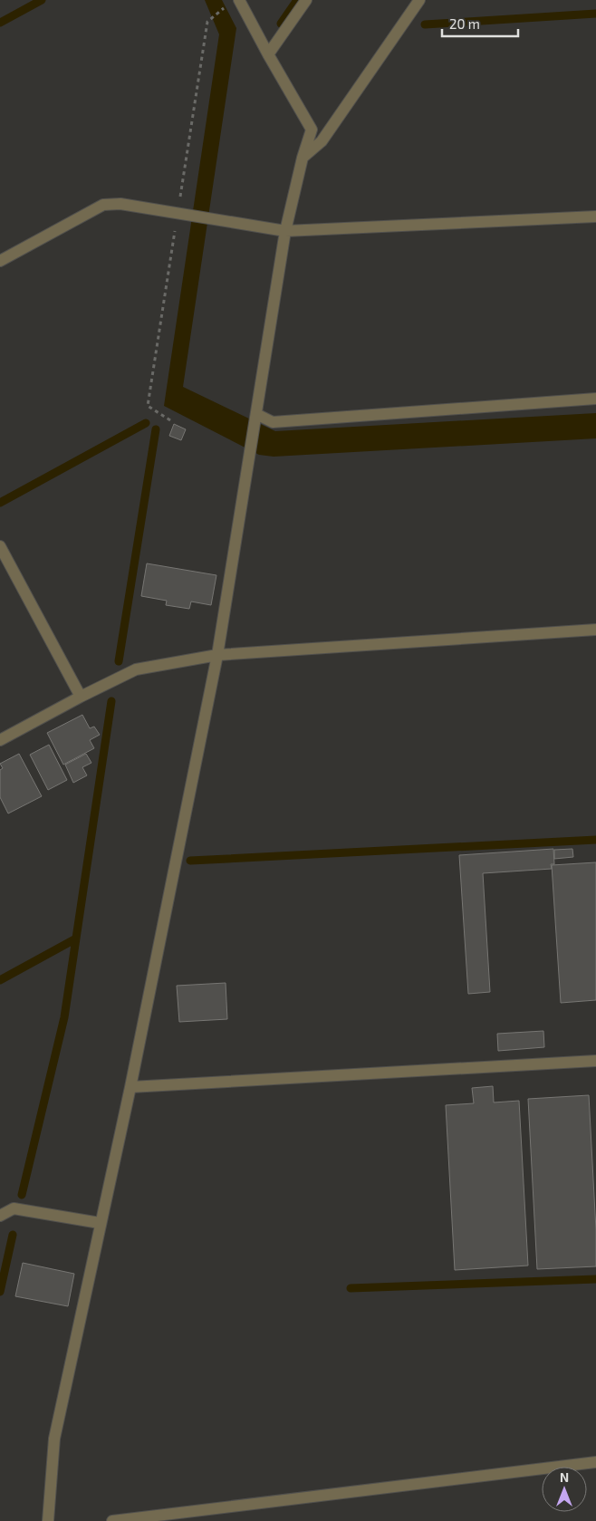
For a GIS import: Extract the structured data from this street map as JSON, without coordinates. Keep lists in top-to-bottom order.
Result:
{
  "scale_bar": "20 m",
  "north": "top"
}
